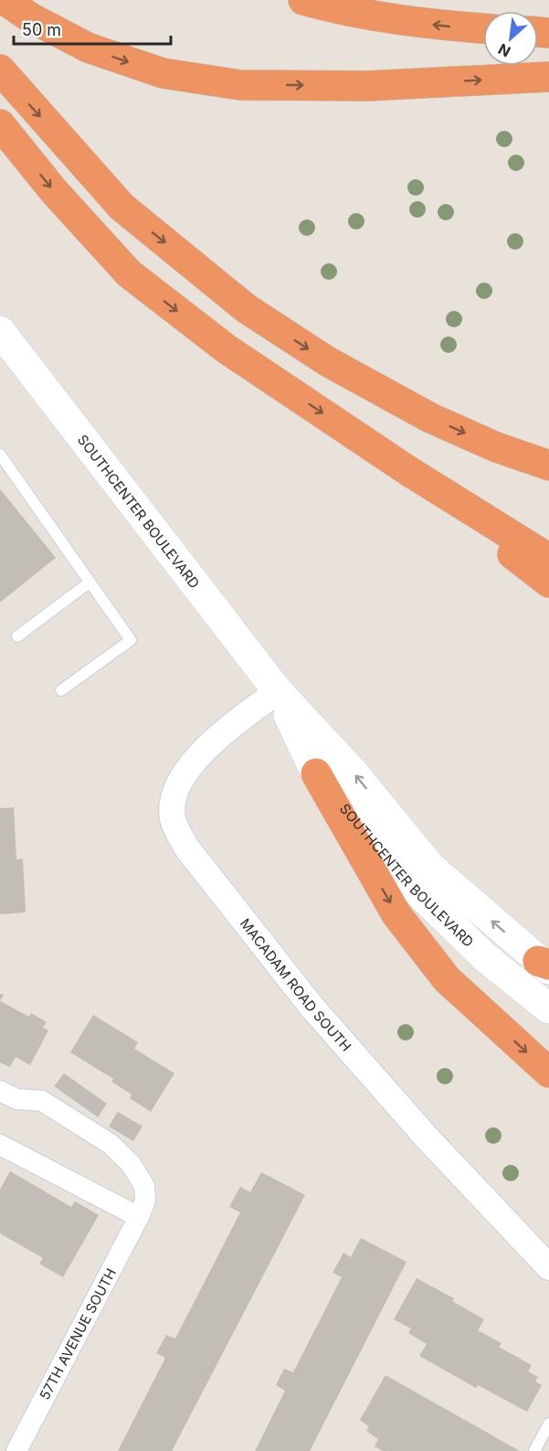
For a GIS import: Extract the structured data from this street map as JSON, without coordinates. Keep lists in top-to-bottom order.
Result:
{
  "streets": {
    "main road": ["SOUTHCENTER BOULEVARD"],
    "street": ["MACADAM ROAD SOUTH", "57TH AVENUE SOUTH"]
  },
  "crossings": [
    ["SOUTHCENTER BOULEVARD", "MACADAM ROAD SOUTH"]
  ],
  "scale_bar": "50 m",
  "north": "bottom left"
}
